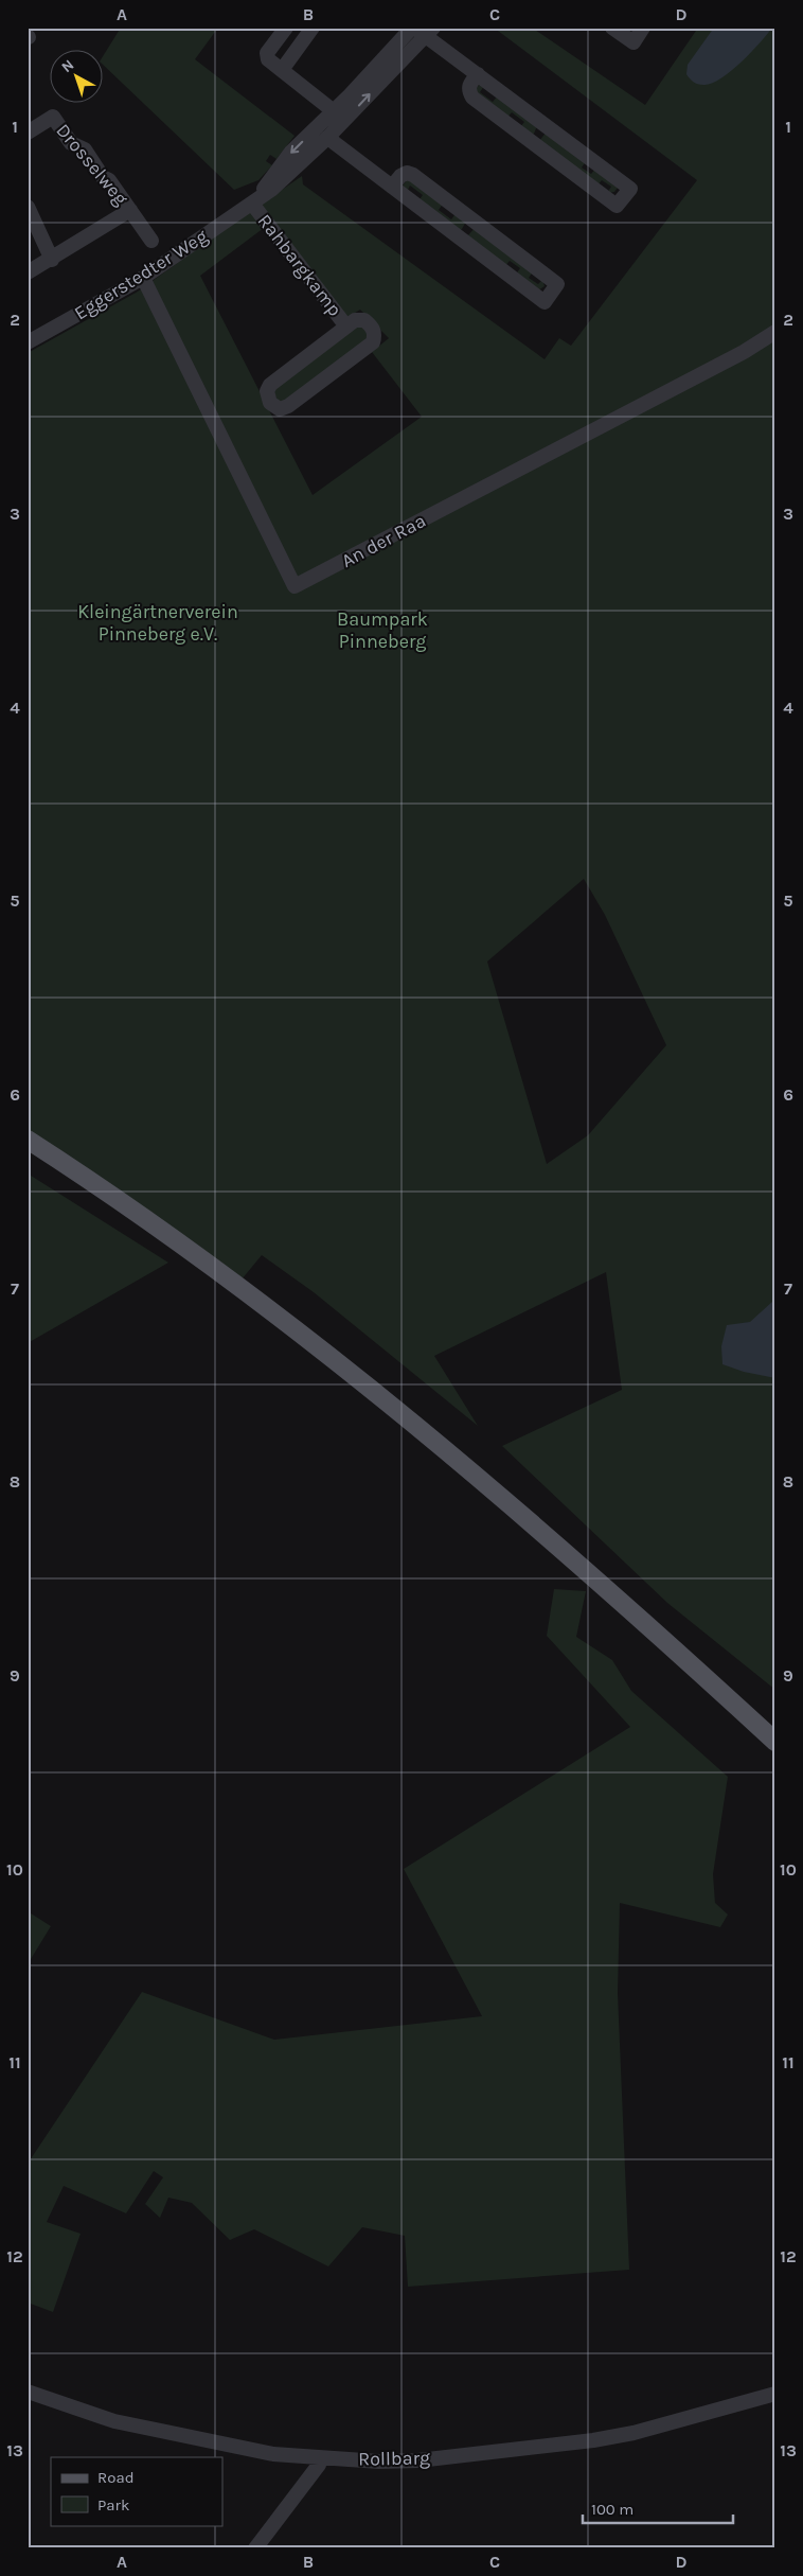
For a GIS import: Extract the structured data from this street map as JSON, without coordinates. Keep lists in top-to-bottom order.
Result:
{
  "streets": {
    "street": [
      "Drosselweg",
      "Rahbargkamp",
      "Eggerstedter Weg",
      "An der Raa",
      "Rollbarg"
    ]
  },
  "crossings": [
    ["Rahbargkamp", "Eggerstedter Weg"],
    ["Eggerstedter Weg", "An der Raa"]
  ],
  "parks": ["Kleingärtnerverein Pinneberg e.V.", "Baumpark Pinneberg"],
  "legend": ["Road", "Park"],
  "scale_bar": "100 m",
  "north": "top left",
  "grid": {
    "columns": [
      "A",
      "B",
      "C",
      "D"
    ],
    "rows": [
      "1",
      "2",
      "3",
      "4",
      "5",
      "6",
      "7",
      "8",
      "9",
      "10",
      "11",
      "12",
      "13"
    ]
  }
}
